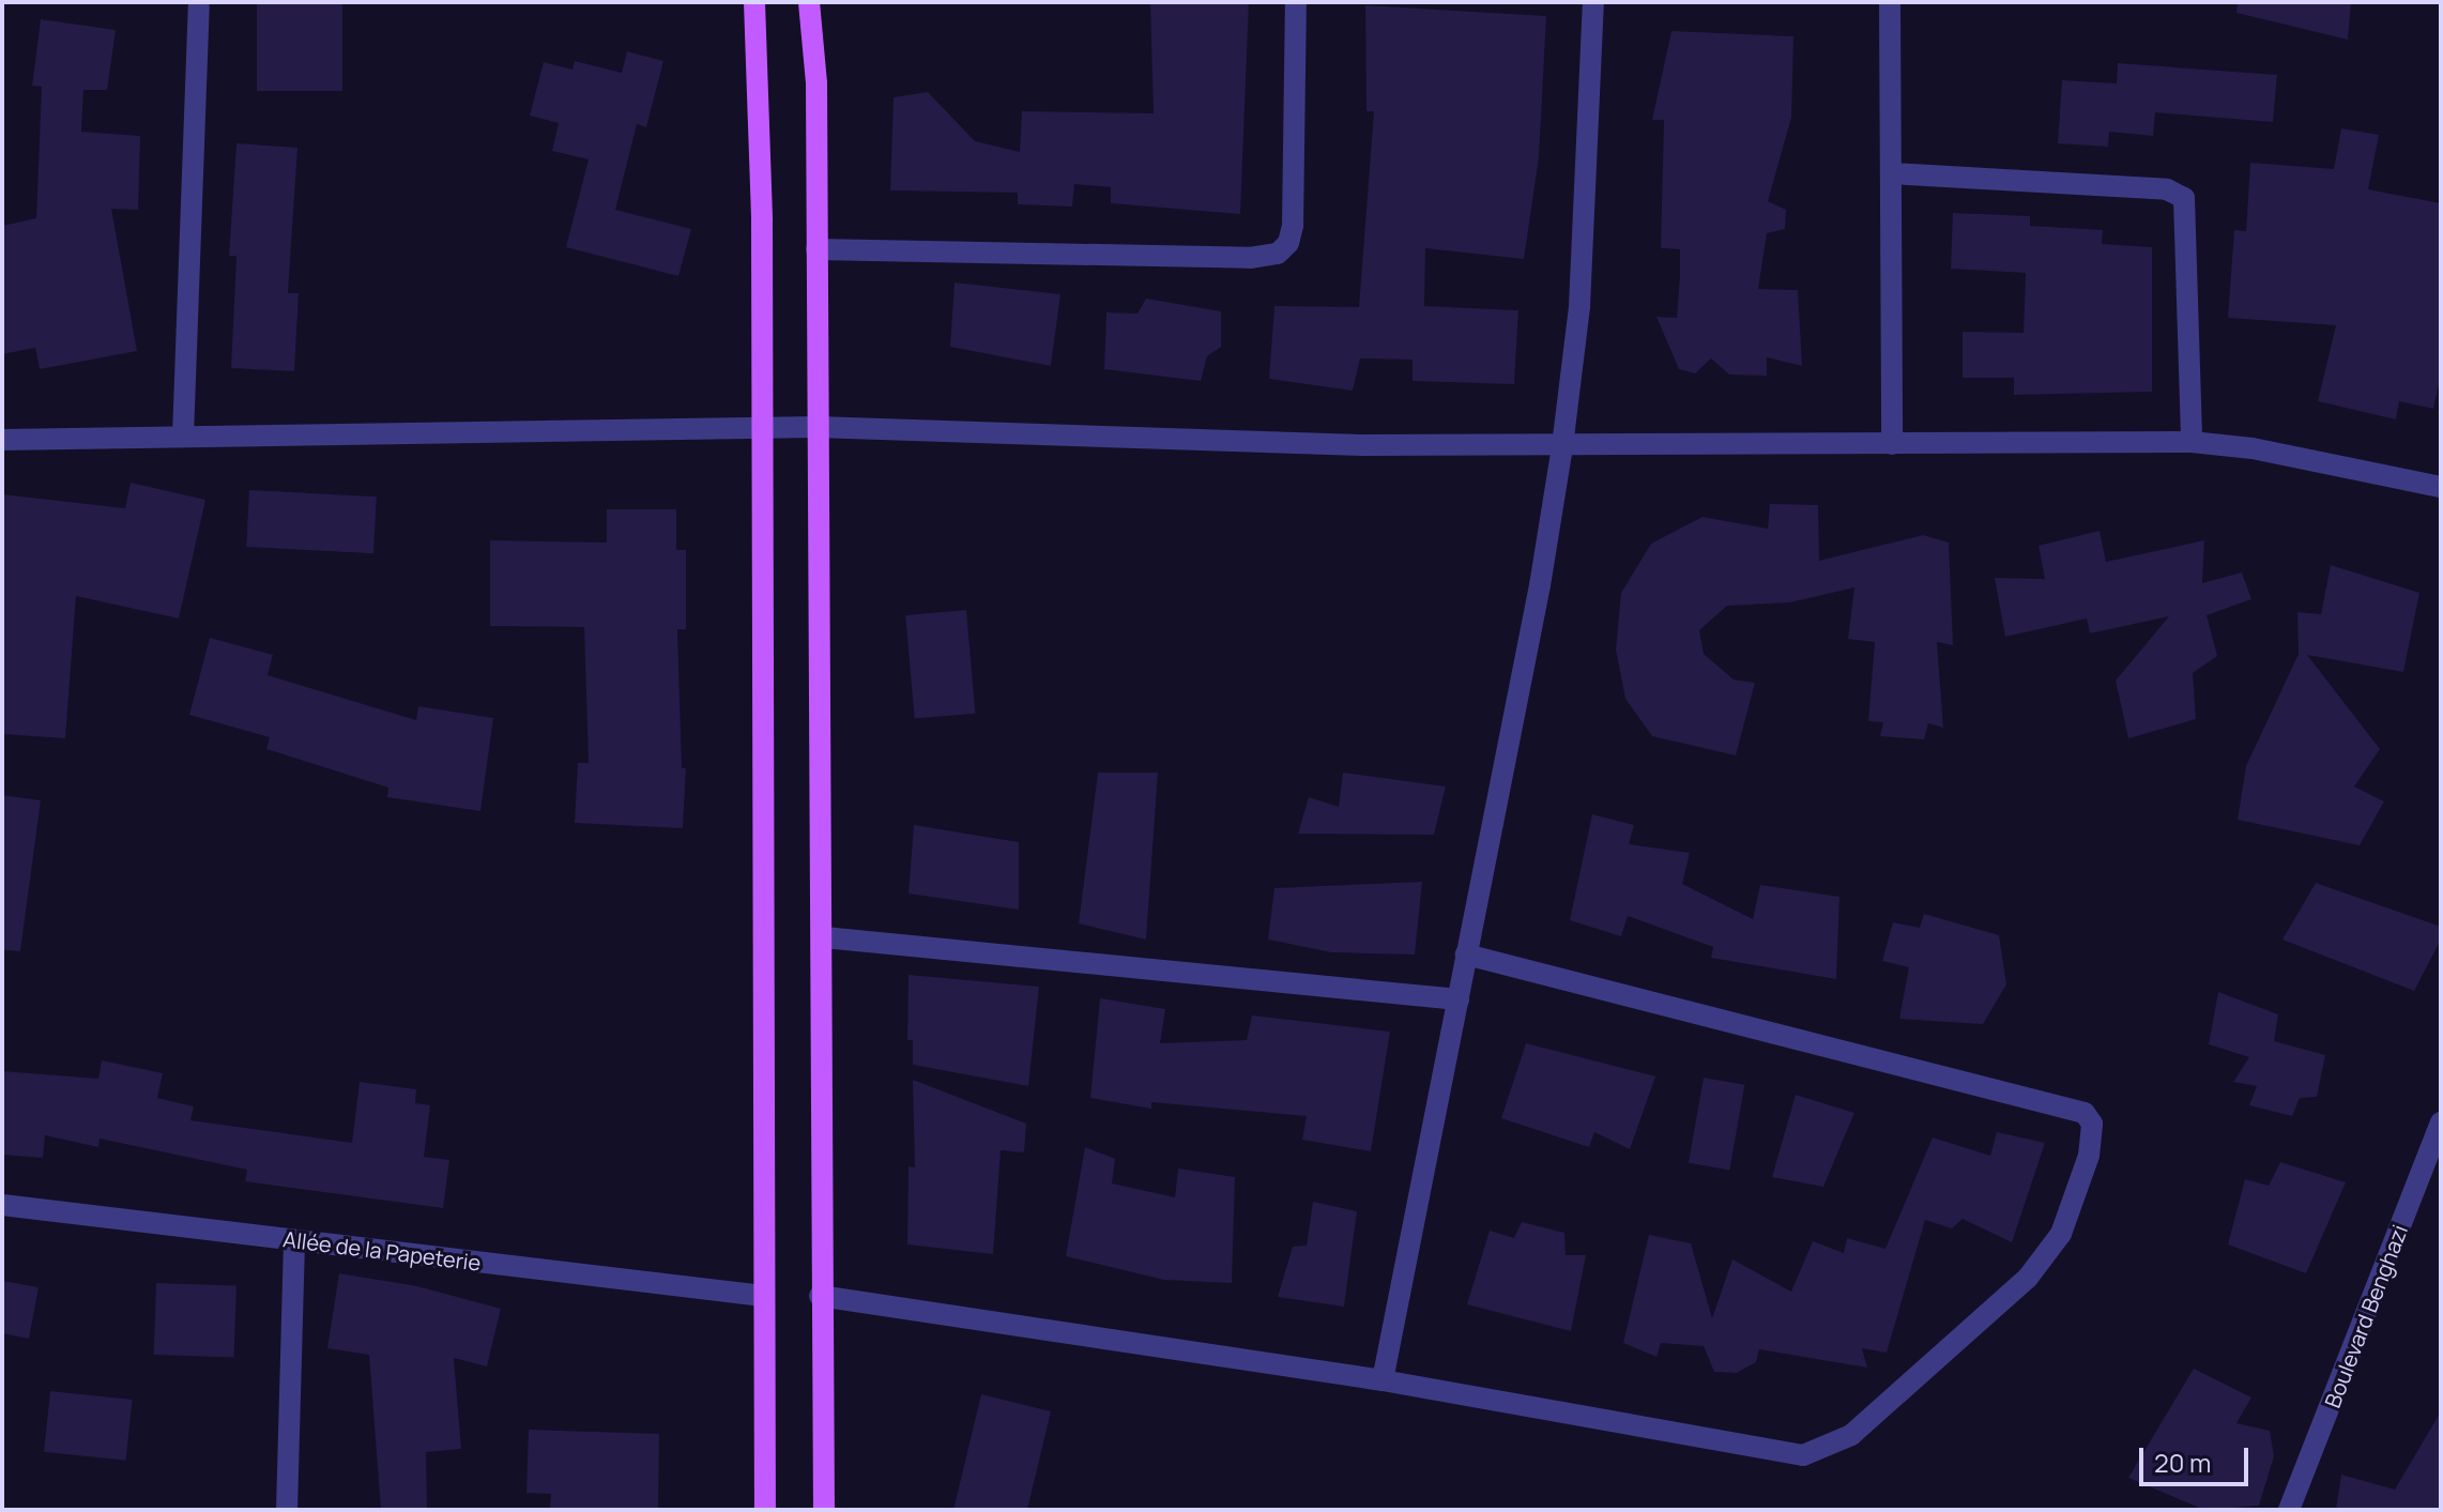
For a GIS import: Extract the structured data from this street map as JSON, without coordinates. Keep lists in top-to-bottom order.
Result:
{
  "streets": {
    "street": ["Allée de la Papeterie", "Boulevard Benghazi"]
  },
  "scale_bar": "20 m"
}
